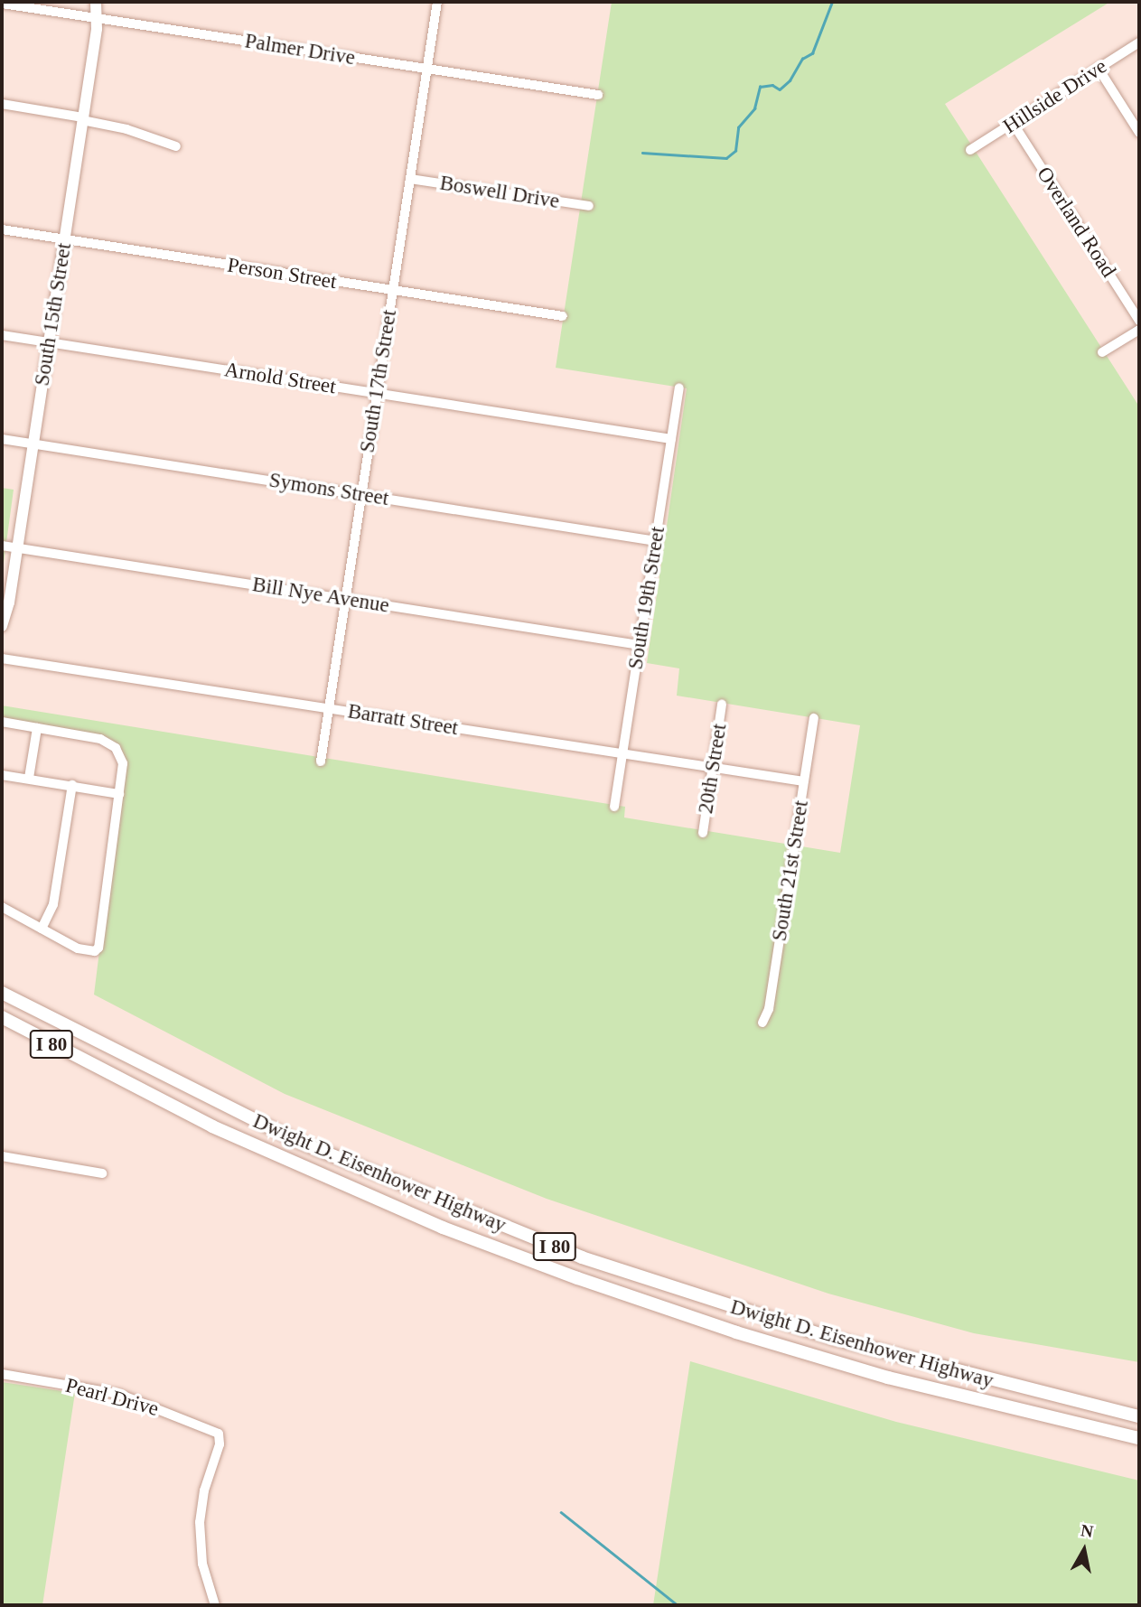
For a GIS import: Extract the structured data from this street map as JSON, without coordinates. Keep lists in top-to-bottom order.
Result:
{
  "streets": {
    "highway": ["I 80", "Dwight D. Eisenhower Highway"],
    "main road": ["South 15th Street"],
    "street": [
      "Palmer Drive",
      "Hillside Drive",
      "Boswell Drive",
      "Overland Road",
      "Person Street",
      "Arnold Street",
      "South 17th Street",
      "Symons Street",
      "Bill Nye Avenue",
      "South 19th Street",
      "Barratt Street",
      "20th Street",
      "South 21st Street",
      "Pearl Drive"
    ]
  },
  "crossings": [
    ["Palmer Drive", "South 15th Street"],
    ["Palmer Drive", "South 17th Street"],
    ["Hillside Drive", "Overland Road"],
    ["Boswell Drive", "South 17th Street"],
    ["Person Street", "South 15th Street"],
    ["Person Street", "South 17th Street"],
    ["South 15th Street", "Arnold Street"],
    ["South 15th Street", "Symons Street"],
    ["South 15th Street", "Bill Nye Avenue"],
    ["Arnold Street", "South 17th Street"],
    ["Arnold Street", "South 19th Street"],
    ["South 17th Street", "Symons Street"],
    ["South 17th Street", "Bill Nye Avenue"],
    ["South 17th Street", "Barratt Street"],
    ["Symons Street", "South 19th Street"],
    ["Bill Nye Avenue", "South 19th Street"],
    ["South 19th Street", "Barratt Street"],
    ["Barratt Street", "20th Street"],
    ["Barratt Street", "South 21st Street"]
  ],
  "north": "top"
}
